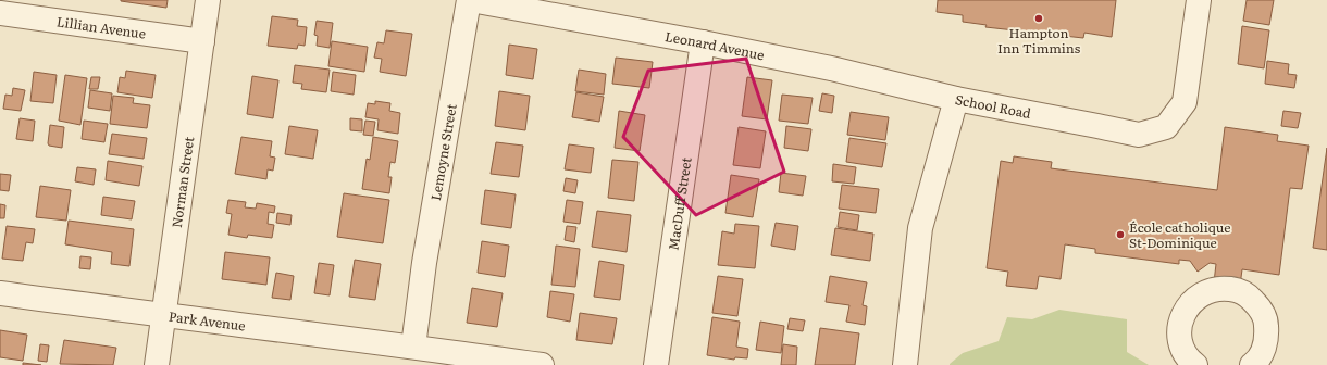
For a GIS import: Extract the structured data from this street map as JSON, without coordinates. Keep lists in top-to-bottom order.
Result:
{
  "streets": {
    "street": [
      "Lillian Avenue",
      "Leonard Avenue",
      "School Road",
      "Lemoyne Street",
      "Norman Street",
      "MacDuff Street",
      "Park Avenue"
    ]
  },
  "crossings": [
    ["Lillian Avenue", "Norman Street"],
    ["Leonard Avenue", "School Road"],
    ["Leonard Avenue", "Lemoyne Street"],
    ["Leonard Avenue", "MacDuff Street"],
    ["Lemoyne Street", "Park Avenue"],
    ["Norman Street", "Park Avenue"]
  ],
  "places": ["Hampton Inn Timmins", "École catholique St-Dominique"]
}
